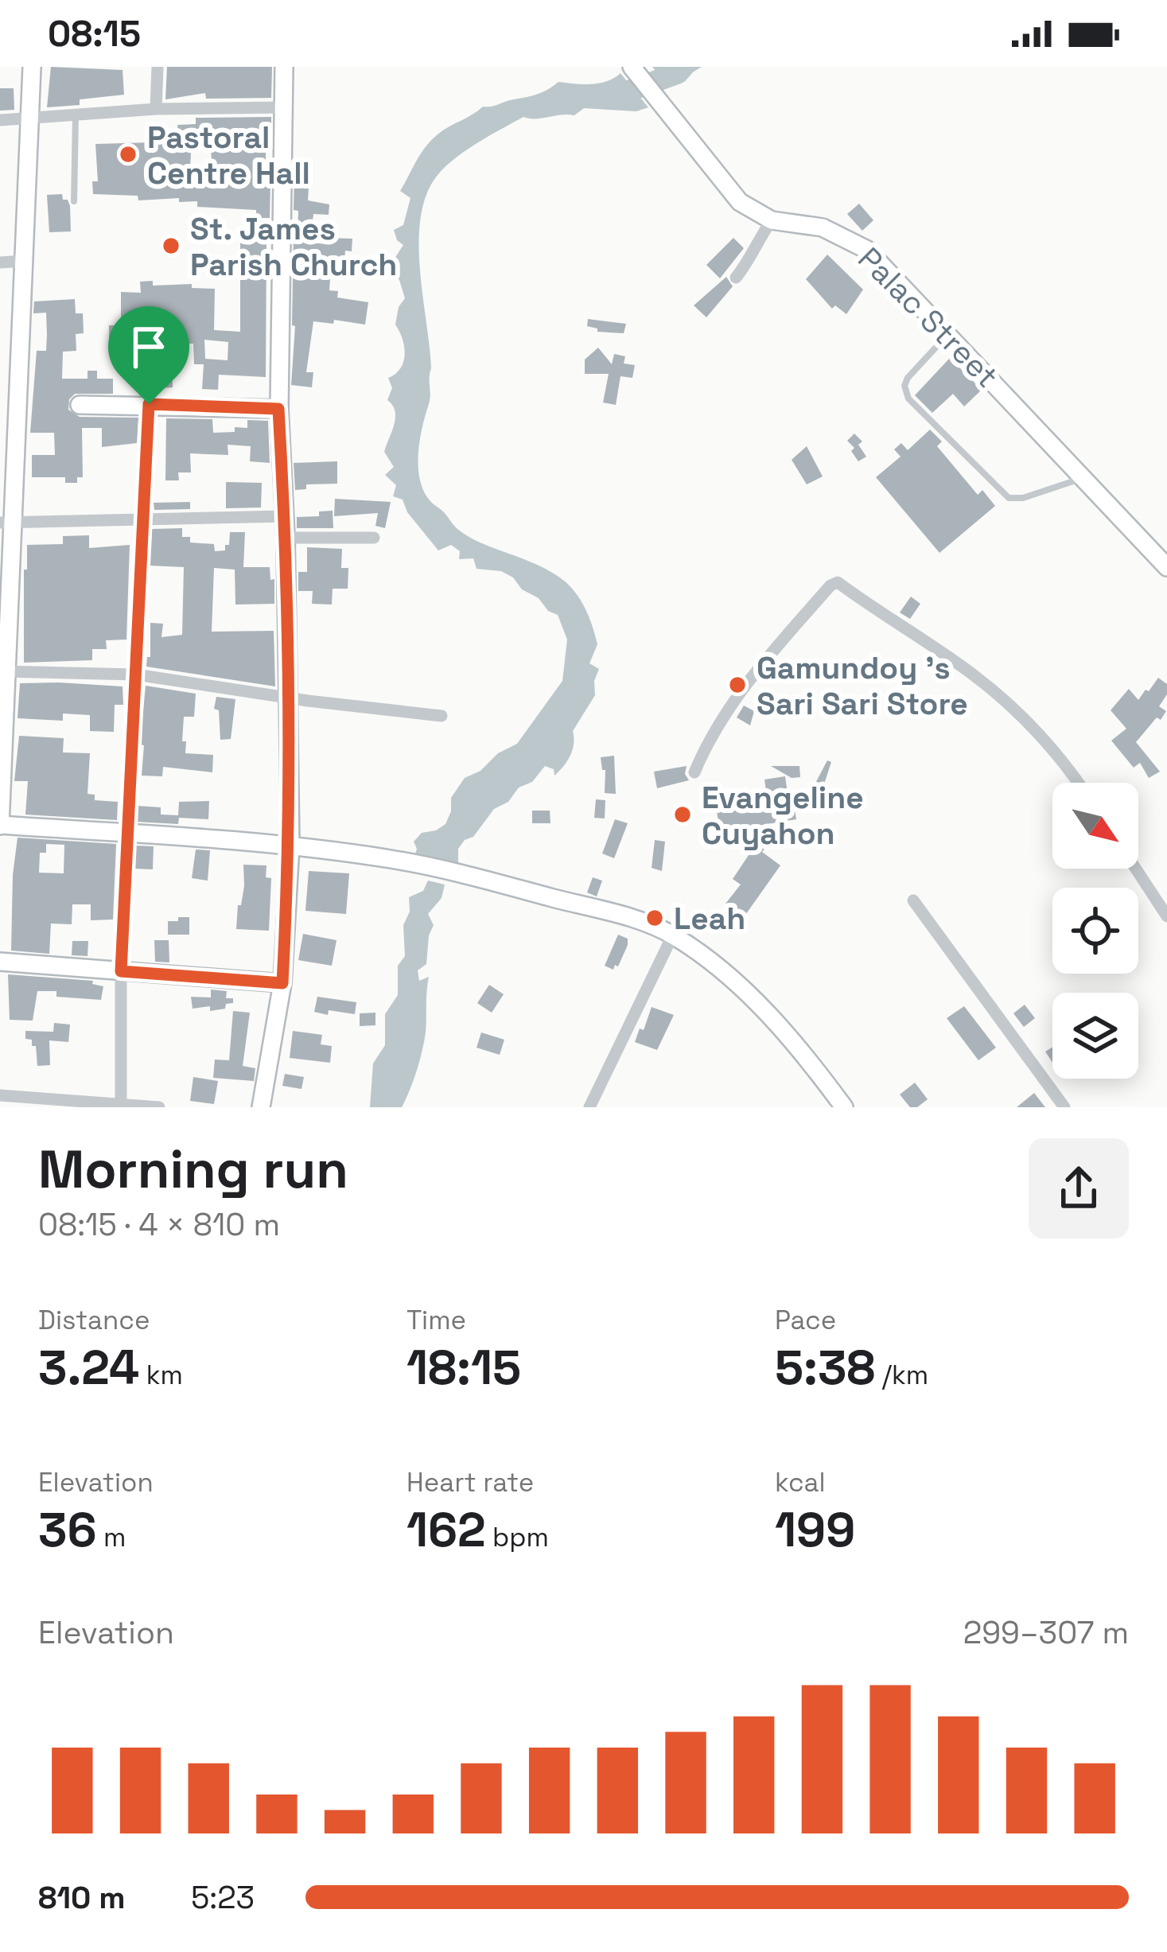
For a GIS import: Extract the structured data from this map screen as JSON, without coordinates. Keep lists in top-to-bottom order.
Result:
{
  "streets": {
    "street": ["Palac Street"]
  },
  "places": [
    "Pastoral Centre Hall",
    "St. James Parish Church",
    "Gamundoy 's Sari Sari Store",
    "Evangeline Cuyahon",
    "Leah"
  ],
  "north": "bottom right",
  "page": {
    "status": "08:15",
    "heading": ["Morning run", "08:15 · 4 × 810 m"],
    "stats": [
      ["Distance", "3.24 km"],
      ["Time", "18:15"],
      ["Pace", "5:38 /km"],
      ["Elevation", "36 m"],
      ["Heart rate", "162 bpm"],
      ["kcal", "199"]
    ],
    "chart": ["Elevation", "299–307 m"],
    "list": [
      {
        "name": "810 m",
        "note": "5:23"
      }
    ]
  }
}
